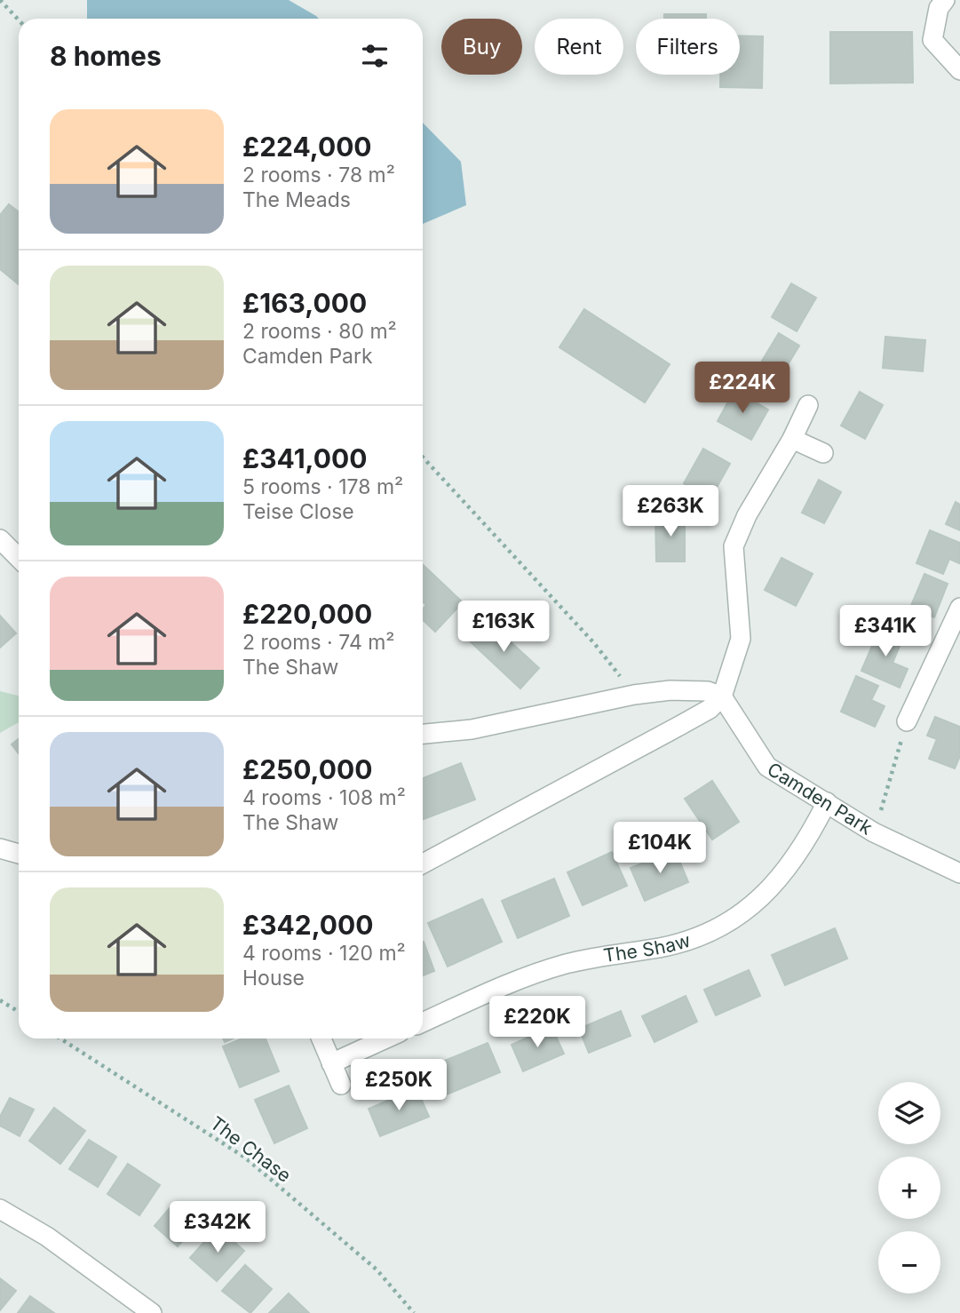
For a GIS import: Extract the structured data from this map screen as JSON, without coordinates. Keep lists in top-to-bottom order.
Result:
{
  "streets": {
    "street": ["Camden Park", "The Shaw"],
    "path": ["The Chase"]
  },
  "crossings": [
    ["Camden Park", "The Shaw"]
  ],
  "page": {
    "chip": ["Buy", "Rent", "Filters"],
    "heading": "8 homes",
    "list": [
      {
        "name": "£224,000",
        "note": "2 rooms · 78 m² · The Meads"
      },
      {
        "name": "£163,000",
        "note": "2 rooms · 80 m² · Camden Park"
      },
      {
        "name": "£341,000",
        "note": "5 rooms · 178 m² · Teise Close"
      },
      {
        "name": "£220,000",
        "note": "2 rooms · 74 m² · The Shaw"
      },
      {
        "name": "£250,000",
        "note": "4 rooms · 108 m² · The Shaw"
      },
      {
        "name": "£342,000",
        "note": "4 rooms · 120 m² · House"
      }
    ],
    "price": [
      "£224K",
      "£263K",
      "£163K",
      "£341K",
      "£104K",
      "£220K",
      "£250K",
      "£342K"
    ],
    "map_buttons": ["+", "−"]
  }
}
